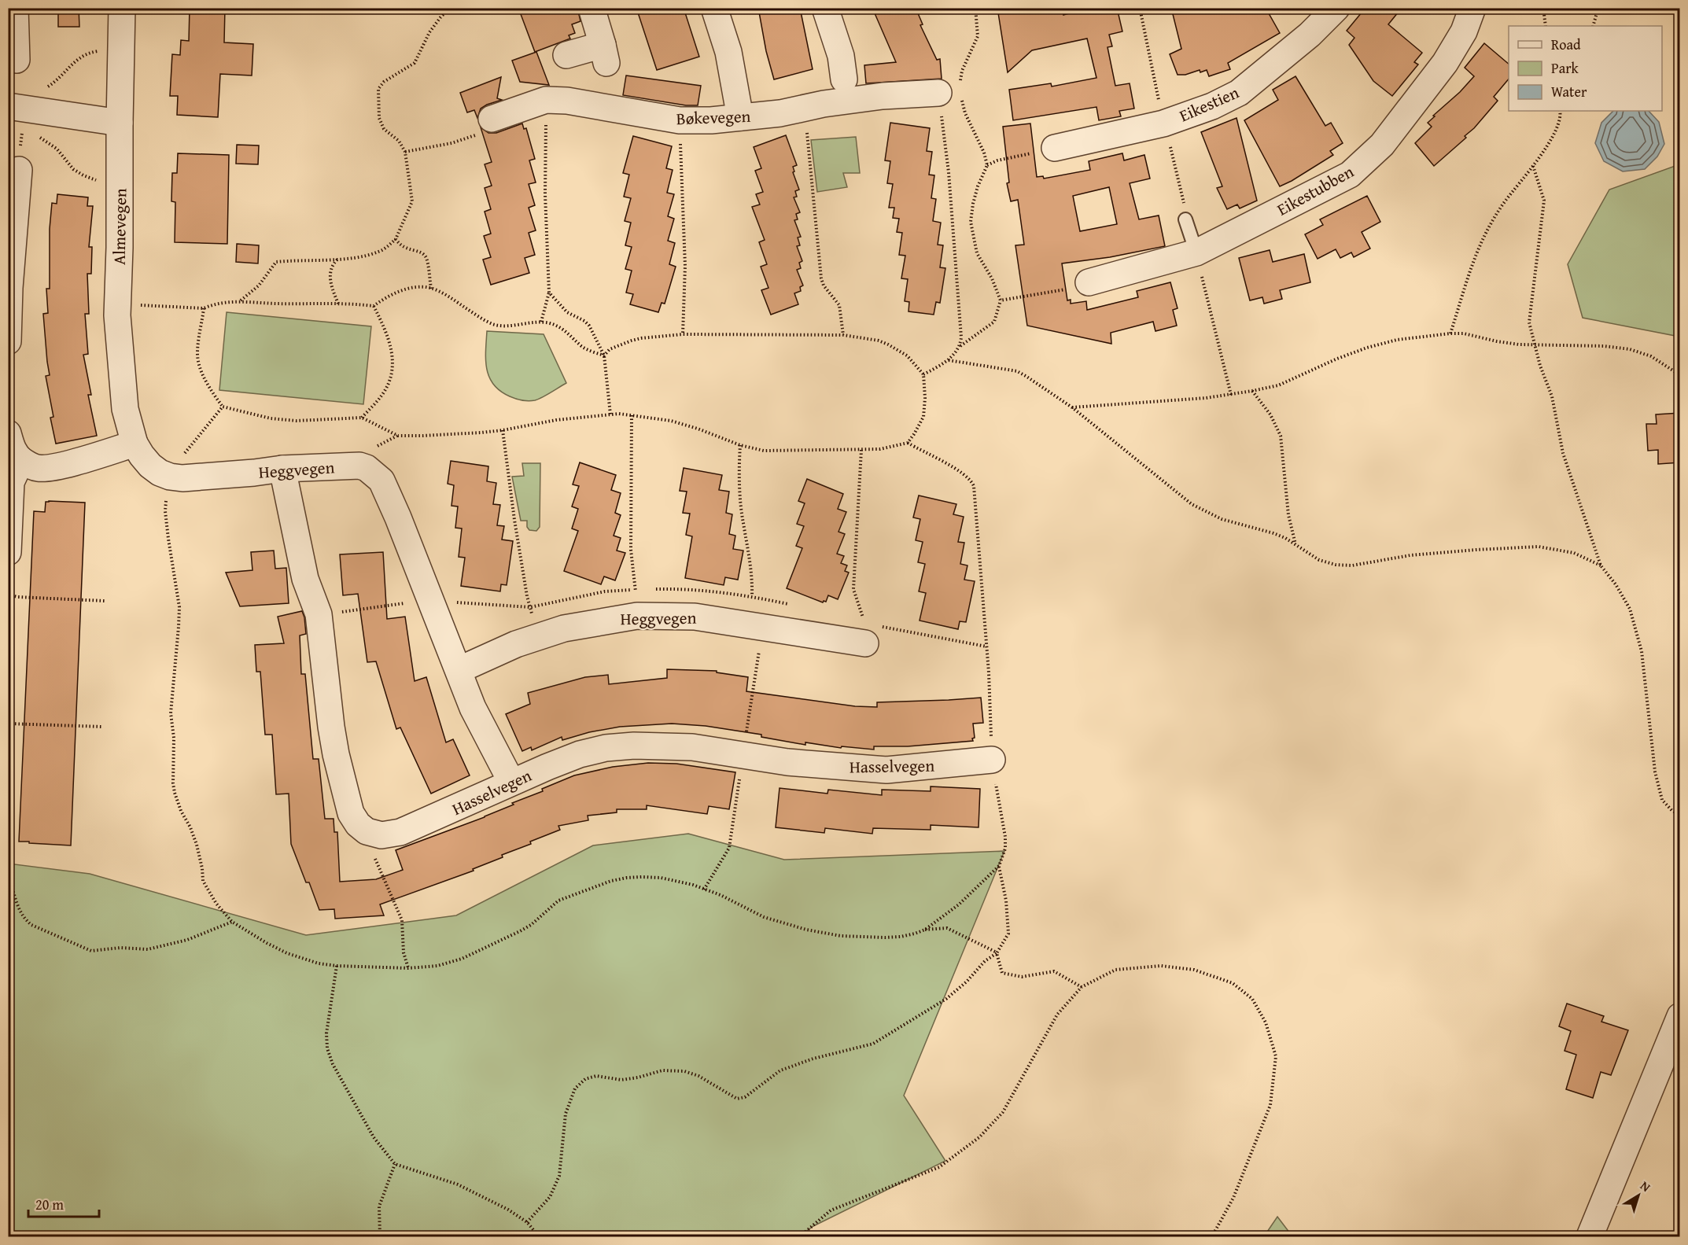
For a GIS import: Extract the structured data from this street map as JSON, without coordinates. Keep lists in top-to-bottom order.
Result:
{
  "streets": {
    "street": [
      "Eikestien",
      "Bøkevegen",
      "Eikestubben",
      "Almevegen",
      "Heggvegen",
      "Hasselvegen"
    ]
  },
  "crossings": [
    ["Almevegen", "Heggvegen"],
    ["Heggvegen", "Hasselvegen"]
  ],
  "legend": ["Road", "Park", "Water"],
  "scale_bar": "20 m",
  "north": "top right"
}
